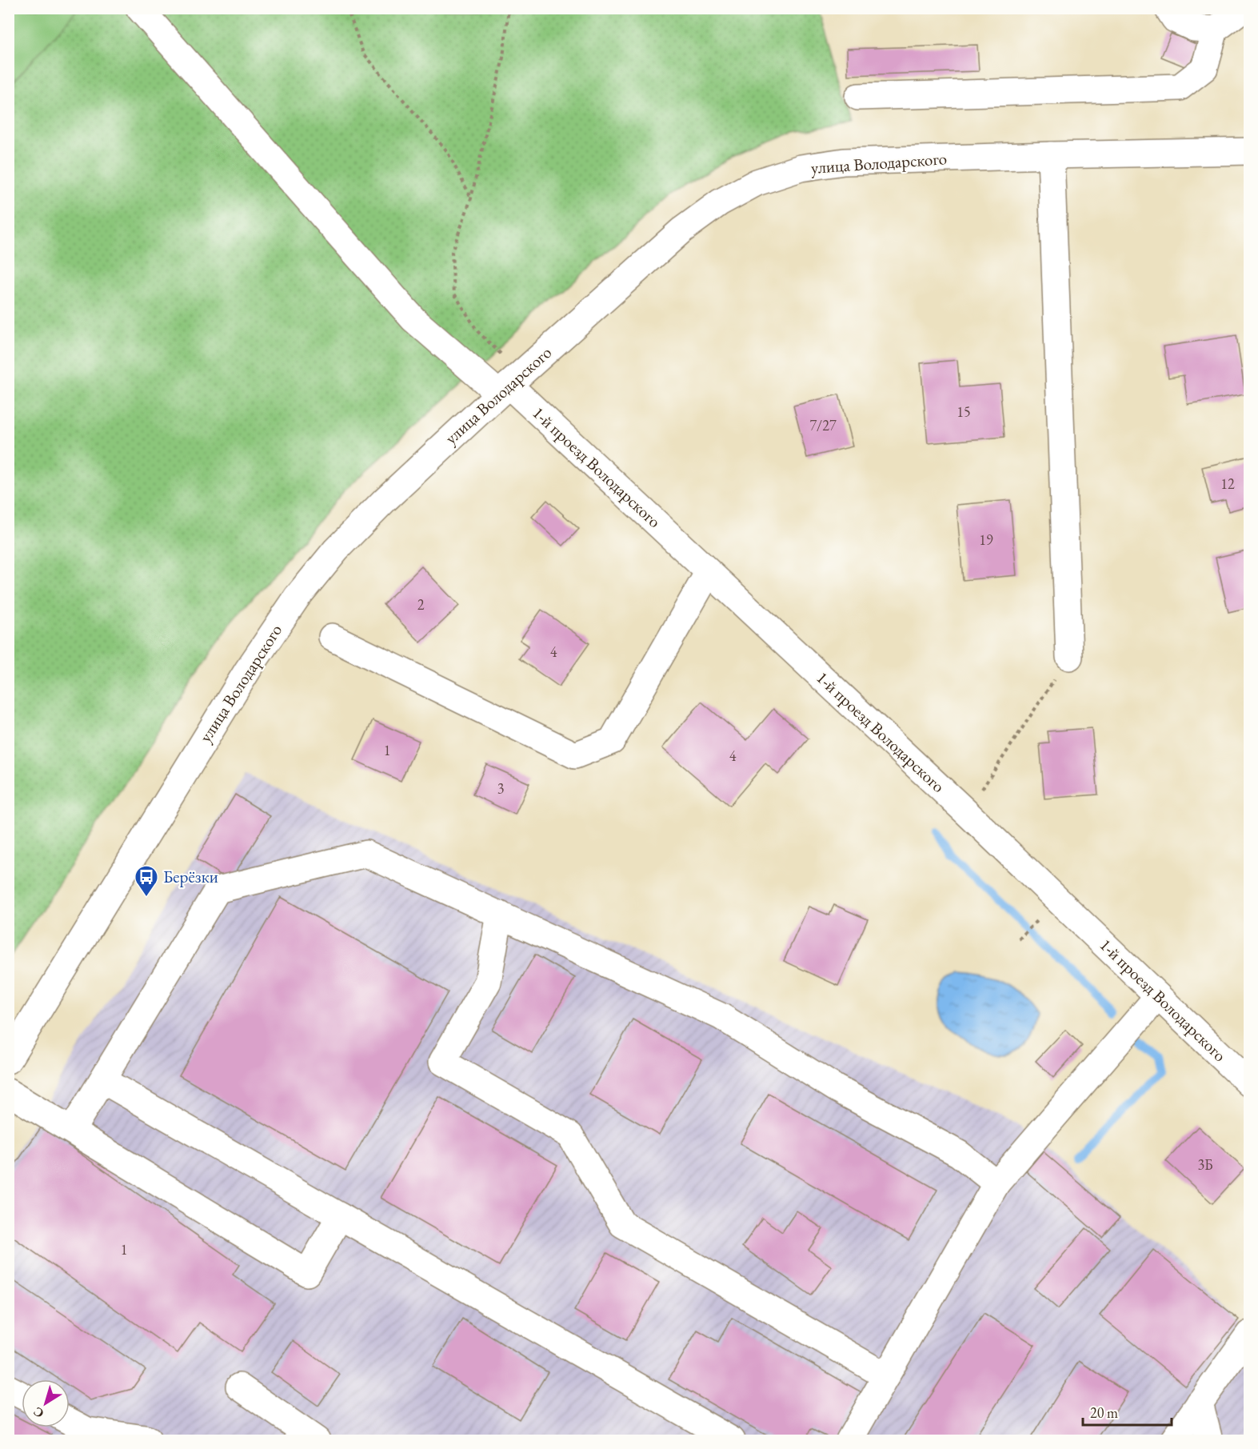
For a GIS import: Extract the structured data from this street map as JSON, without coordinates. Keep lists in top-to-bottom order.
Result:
{
  "streets": {
    "street": ["улица Володарского", "1-й проезд Володарского"]
  },
  "crossings": [
    ["улица Володарского", "1-й проезд Володарского"]
  ],
  "places": {
    "bus stop": ["Берёзки"]
  },
  "house_numbers": [
    "15",
    "7/27",
    "12",
    "19",
    "2",
    "4",
    "1",
    "4",
    "3",
    "3Б",
    "1"
  ],
  "scale_bar": "20 m",
  "north": "bottom left"
}
